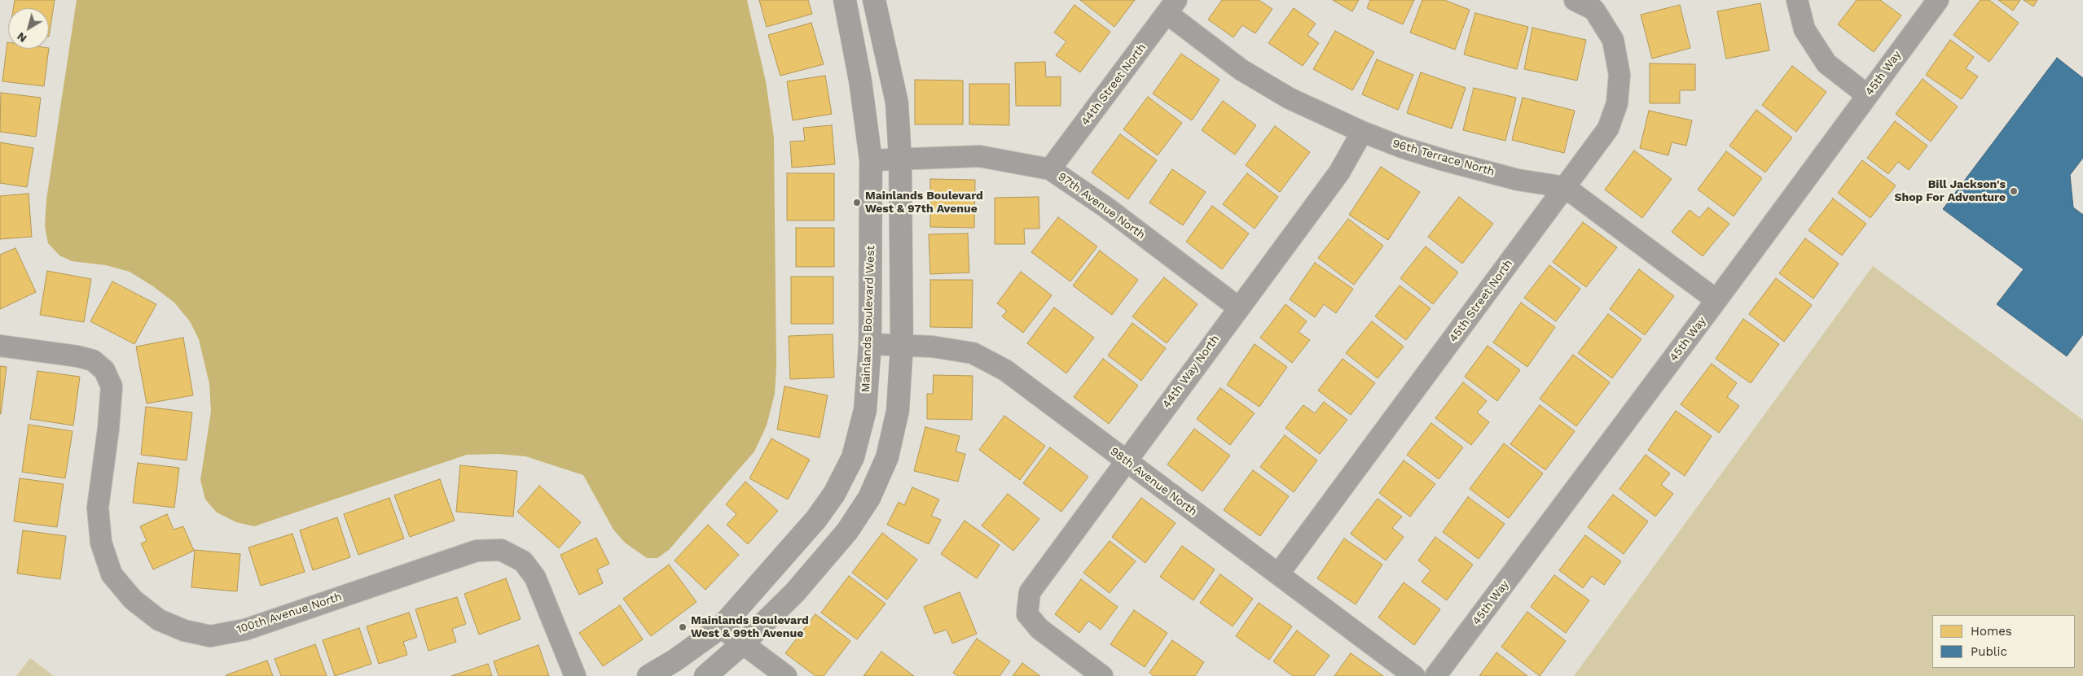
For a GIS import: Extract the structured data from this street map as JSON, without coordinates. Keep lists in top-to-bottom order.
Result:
{
  "streets": {
    "street": [
      "45th Way",
      "44th Street North",
      "96th Terrace North",
      "97th Avenue North",
      "45th Street North",
      "Mainlands Boulevard West",
      "44th Way North",
      "98th Avenue North",
      "100th Avenue North"
    ]
  },
  "crossings": [
    ["45th Way", "96th Terrace North"],
    ["44th Street North", "96th Terrace North"],
    ["44th Street North", "97th Avenue North"],
    ["96th Terrace North", "45th Street North"],
    ["96th Terrace North", "44th Way North"],
    ["97th Avenue North", "Mainlands Boulevard West"],
    ["97th Avenue North", "44th Way North"],
    ["45th Street North", "98th Avenue North"],
    ["Mainlands Boulevard West", "98th Avenue North"],
    ["44th Way North", "98th Avenue North"]
  ],
  "places": ["Bill Jackson's Shop For Adventure", "Mainlands Boulevard West & 97th Avenue", "Mainlands Boulevard West & 99th Avenue"],
  "legend": ["Homes", "Public"],
  "north": "bottom left"
}
